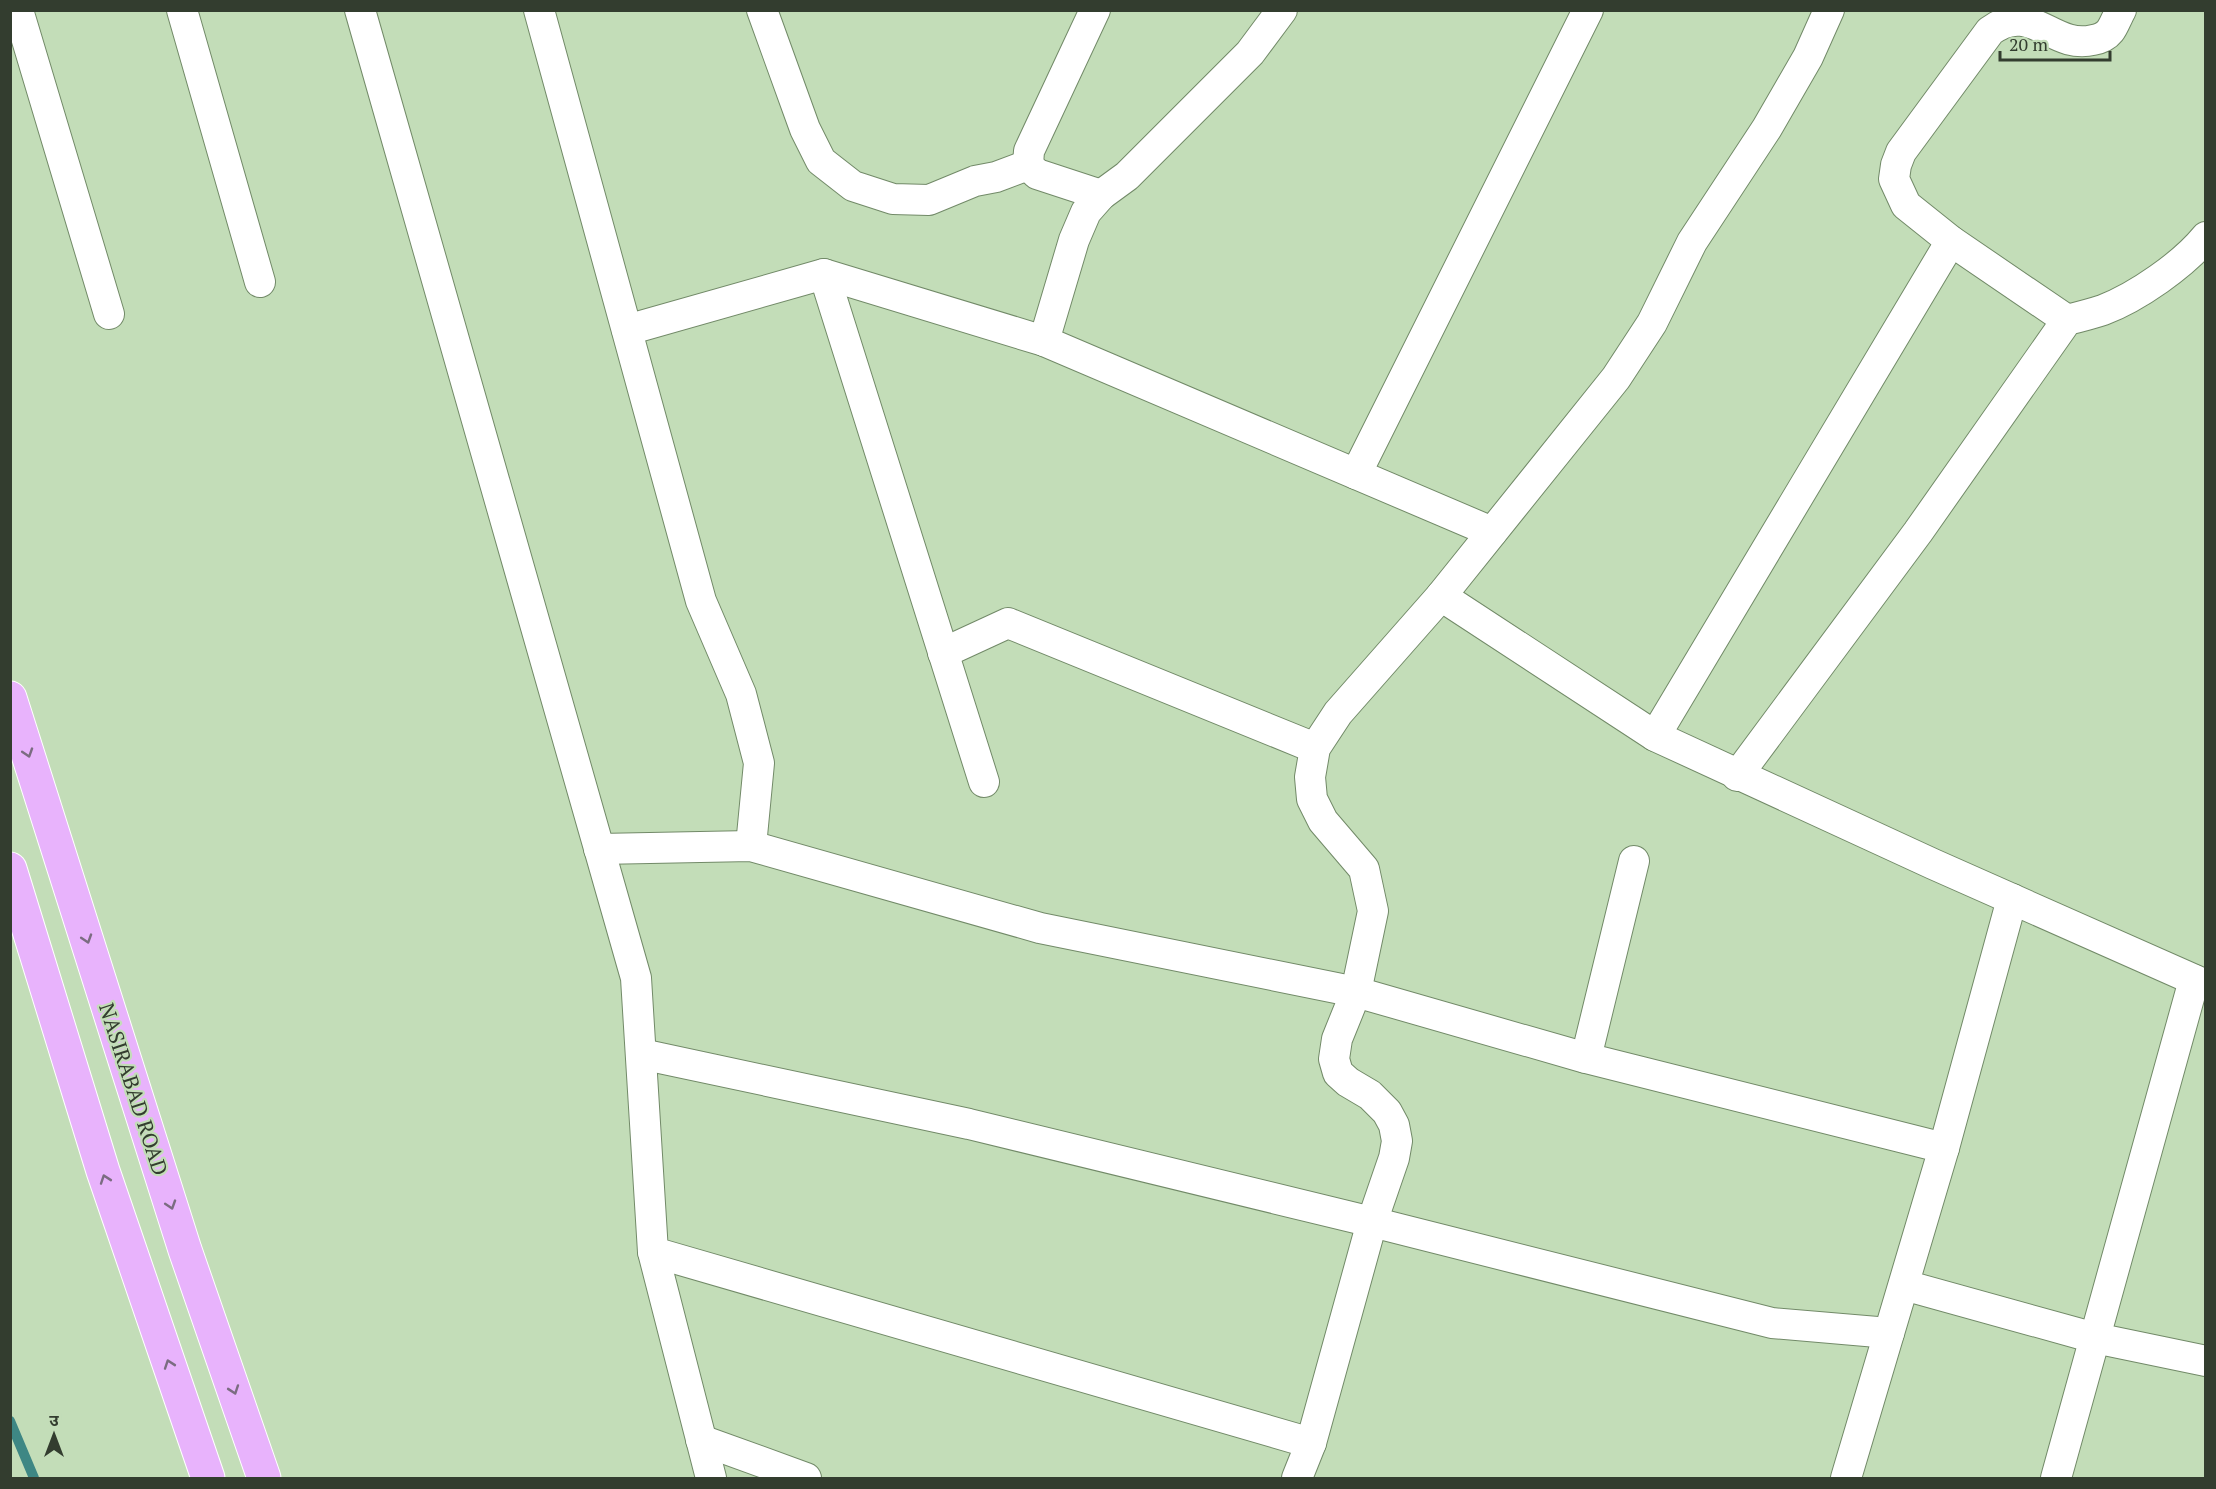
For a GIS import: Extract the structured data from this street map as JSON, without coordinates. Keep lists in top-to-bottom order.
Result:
{
  "streets": {
    "highway": ["NASIRABAD ROAD"]
  },
  "scale_bar": "20 m",
  "north": "top"
}
